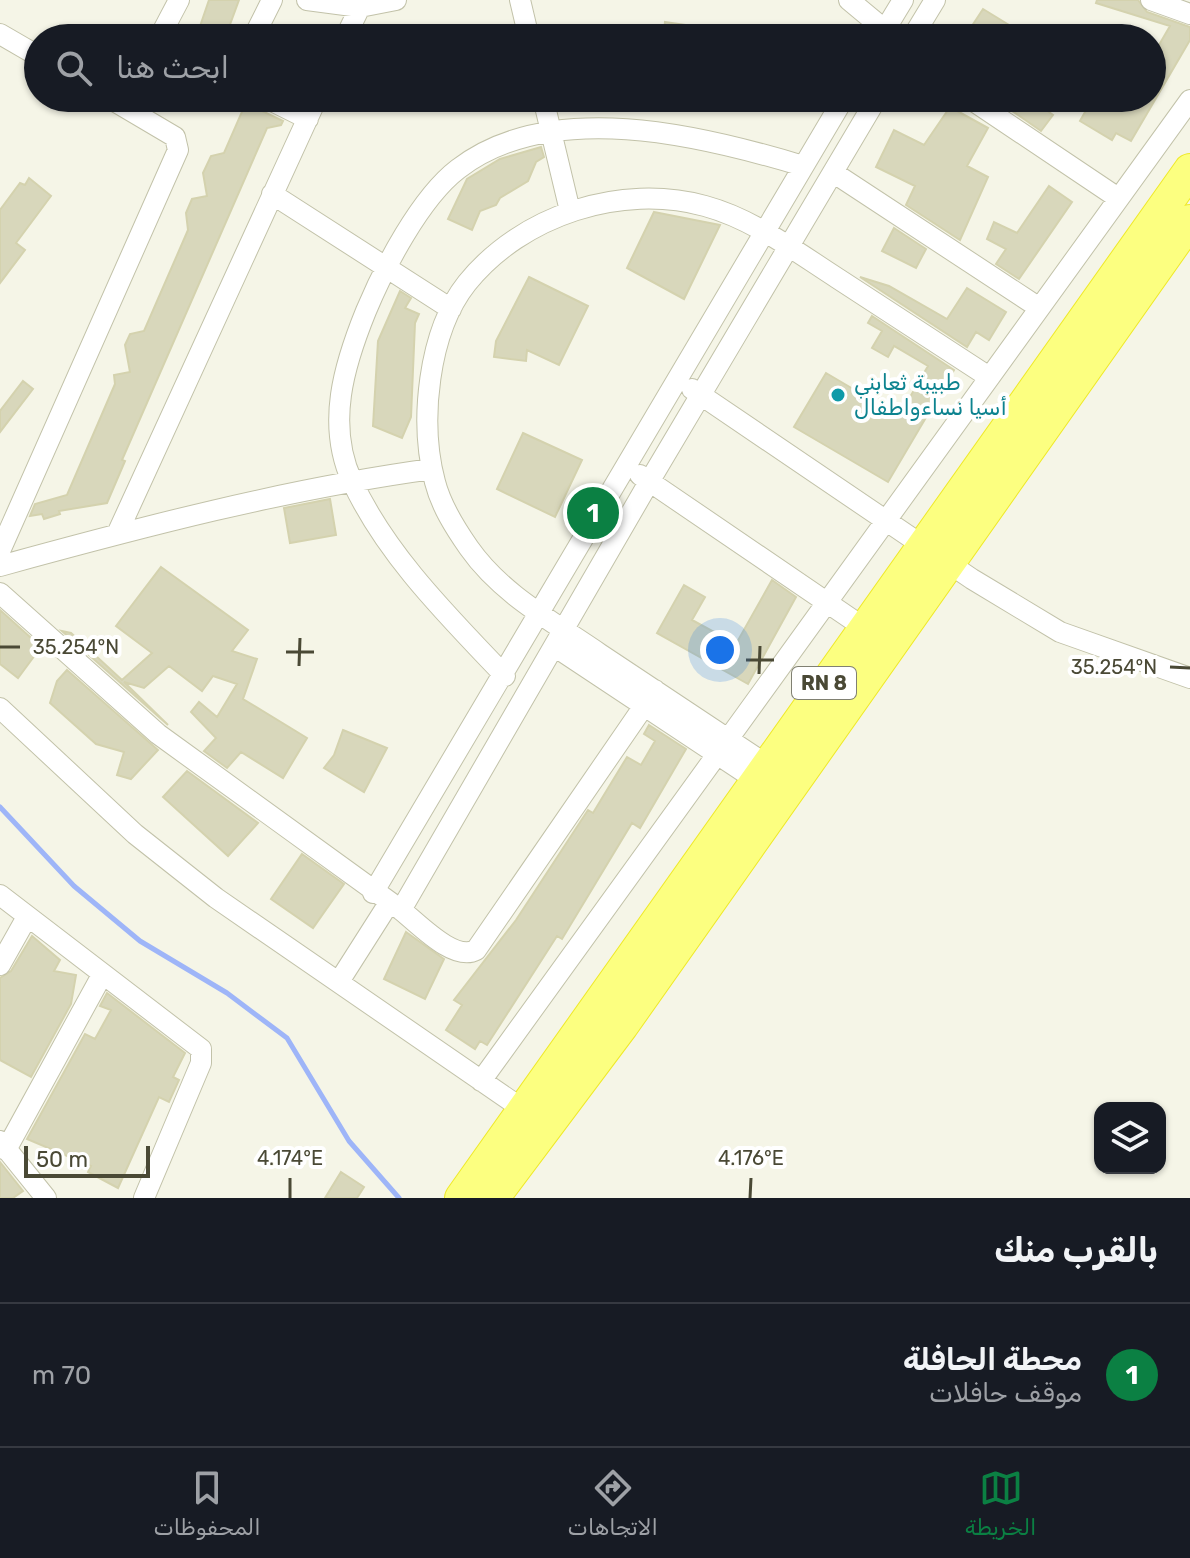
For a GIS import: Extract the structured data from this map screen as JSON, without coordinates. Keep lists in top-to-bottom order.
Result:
{
  "streets": {
    "highway": ["RN 8"]
  },
  "places": ["طبيبة ثعابني أسيا نساءواطفال"],
  "scale_bar": "50 m",
  "page": {
    "search": "ابحث هنا",
    "pins": "1",
    "scale": "50 m",
    "heading": "بالقرب منك",
    "list": [
      {
        "mark": "1",
        "name": "محطة الحافلة",
        "note": "موقف حافلات",
        "value": "70 m"
      }
    ],
    "nav": ["الخريطة", "الاتجاهات", "المحفوظات"]
  },
  "coordinates": ["35.254°N", "4.174°E", "4.176°E"]
}
